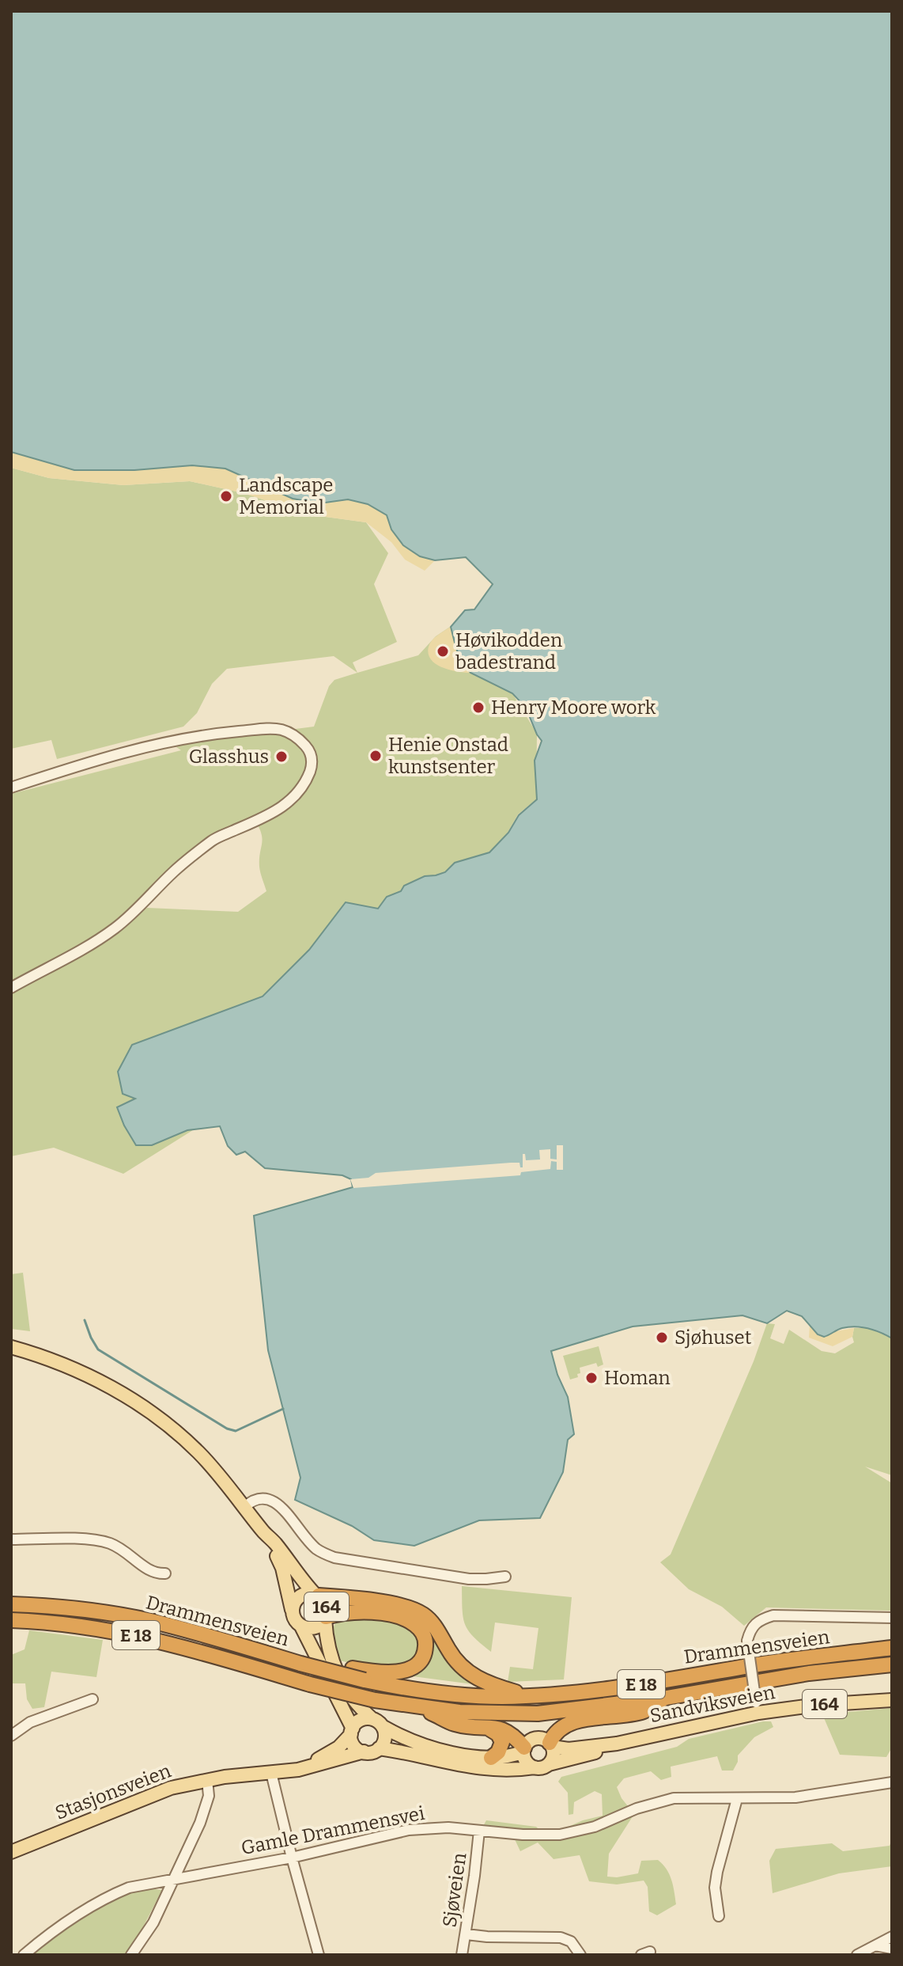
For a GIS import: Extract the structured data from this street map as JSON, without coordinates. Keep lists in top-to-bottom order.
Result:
{
  "streets": {
    "highway": ["Drammensveien", "E 18"],
    "main road": ["164", "Sandviksveien", "Stasjonsveien"],
    "street": ["Gamle Drammensvei", "Sjøveien"]
  },
  "crossings": [
    ["164", "E 18"],
    ["164", "Sandviksveien"],
    ["164", "Stasjonsveien"],
    ["Drammensveien", "E 18"],
    ["E 18", "Sandviksveien"],
    ["Gamle Drammensvei", "Sjøveien"]
  ],
  "places": [
    "Landscape Memorial",
    "Høvikodden badestrand",
    "Henry Moore work",
    "Henie Onstad kunstsenter",
    "Glasshus",
    "Sjøhuset",
    "Homan"
  ]
}
